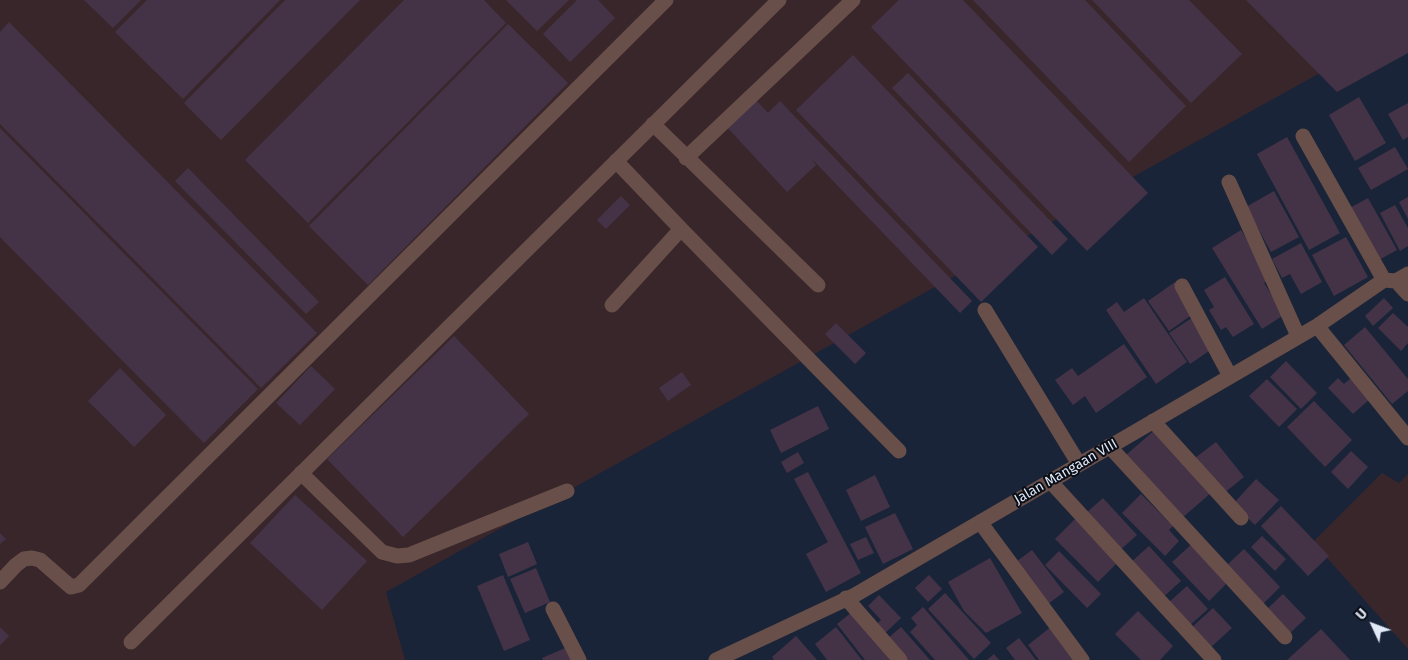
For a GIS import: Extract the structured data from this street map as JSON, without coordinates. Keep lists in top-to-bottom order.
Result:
{
  "streets": {
    "street": ["Jalan Mangaan VIII"]
  },
  "north": "top left"
}
